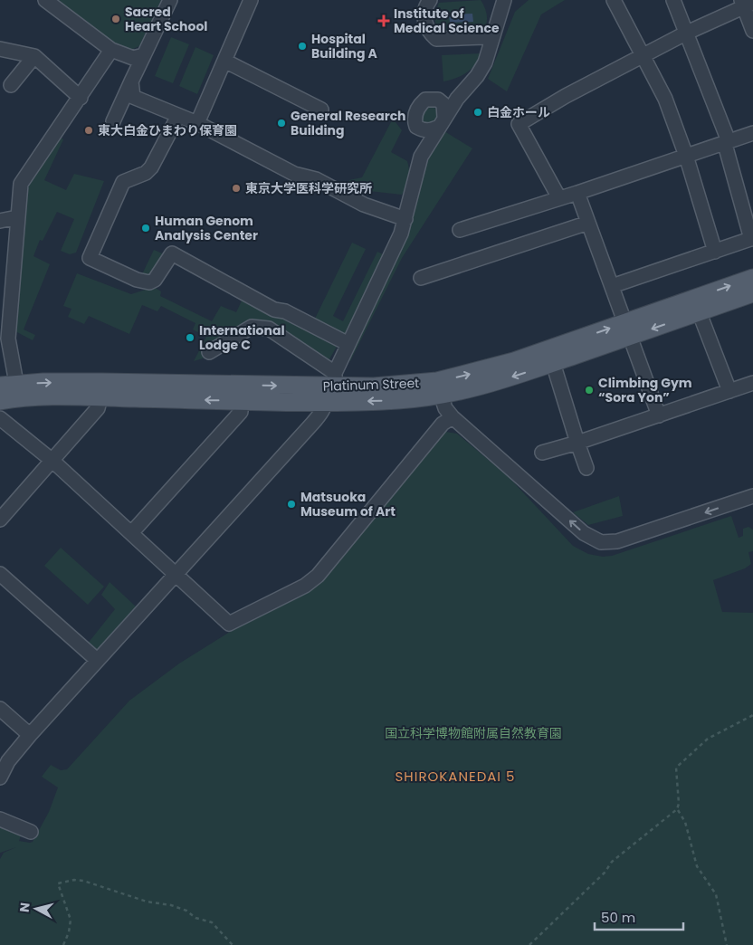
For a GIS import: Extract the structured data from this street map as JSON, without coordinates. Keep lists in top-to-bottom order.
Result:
{
  "streets": {
    "main road": ["Platinum Street"]
  },
  "districts": ["SHIROKANEDAI 5"],
  "parks": ["国立科学博物館附属自然教育園"],
  "places": {
    "other": [
      "Sacred Heart School",
      "Hospital Building A",
      "白金ホール",
      "General Research Building",
      "東大白金ひまわり保育園",
      "東京大学医科学研究所",
      "Human Genom Analysis Center",
      "International Lodge C",
      "Climbing Gym “Sora Yon”",
      "Matsuoka Museum of Art"
    ],
    "health": ["Institute of Medical Science"]
  },
  "scale_bar": "50 m",
  "north": "left"
}
